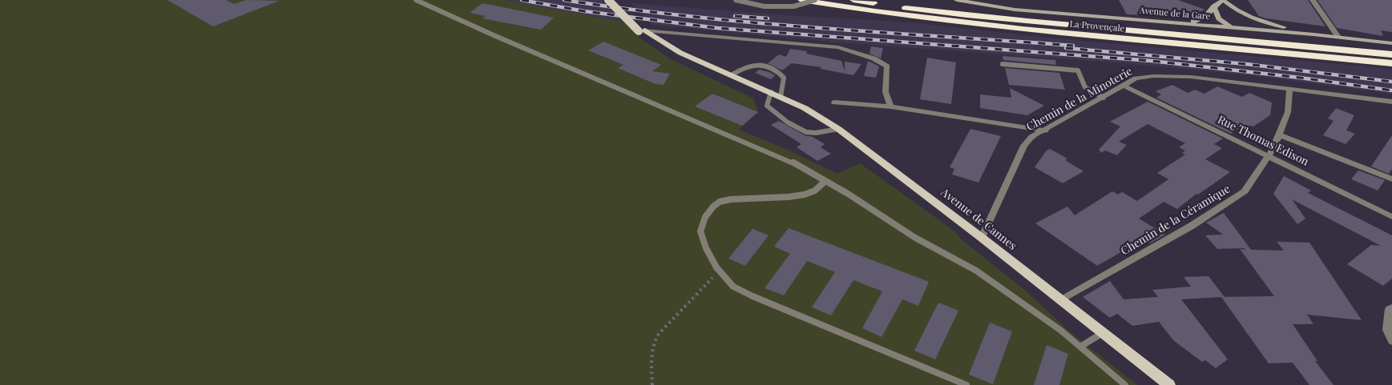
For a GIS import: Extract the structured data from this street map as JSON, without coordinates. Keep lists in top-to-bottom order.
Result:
{
  "streets": {
    "highway": ["La Provençale"],
    "main road": ["Avenue de la Gare", "Avenue de Cannes"],
    "street": ["Chemin de la Minoterie", "Rue Thomas Edison", "Chemin de la Céramique"]
  },
  "crossings": [
    ["Chemin de la Minoterie", "Rue Thomas Edison"],
    ["Chemin de la Minoterie", "Avenue de Cannes"],
    ["Chemin de la Minoterie", "Chemin de la Céramique"],
    ["Rue Thomas Edison", "Chemin de la Céramique"],
    ["Avenue de Cannes", "Chemin de la Céramique"]
  ]
}
